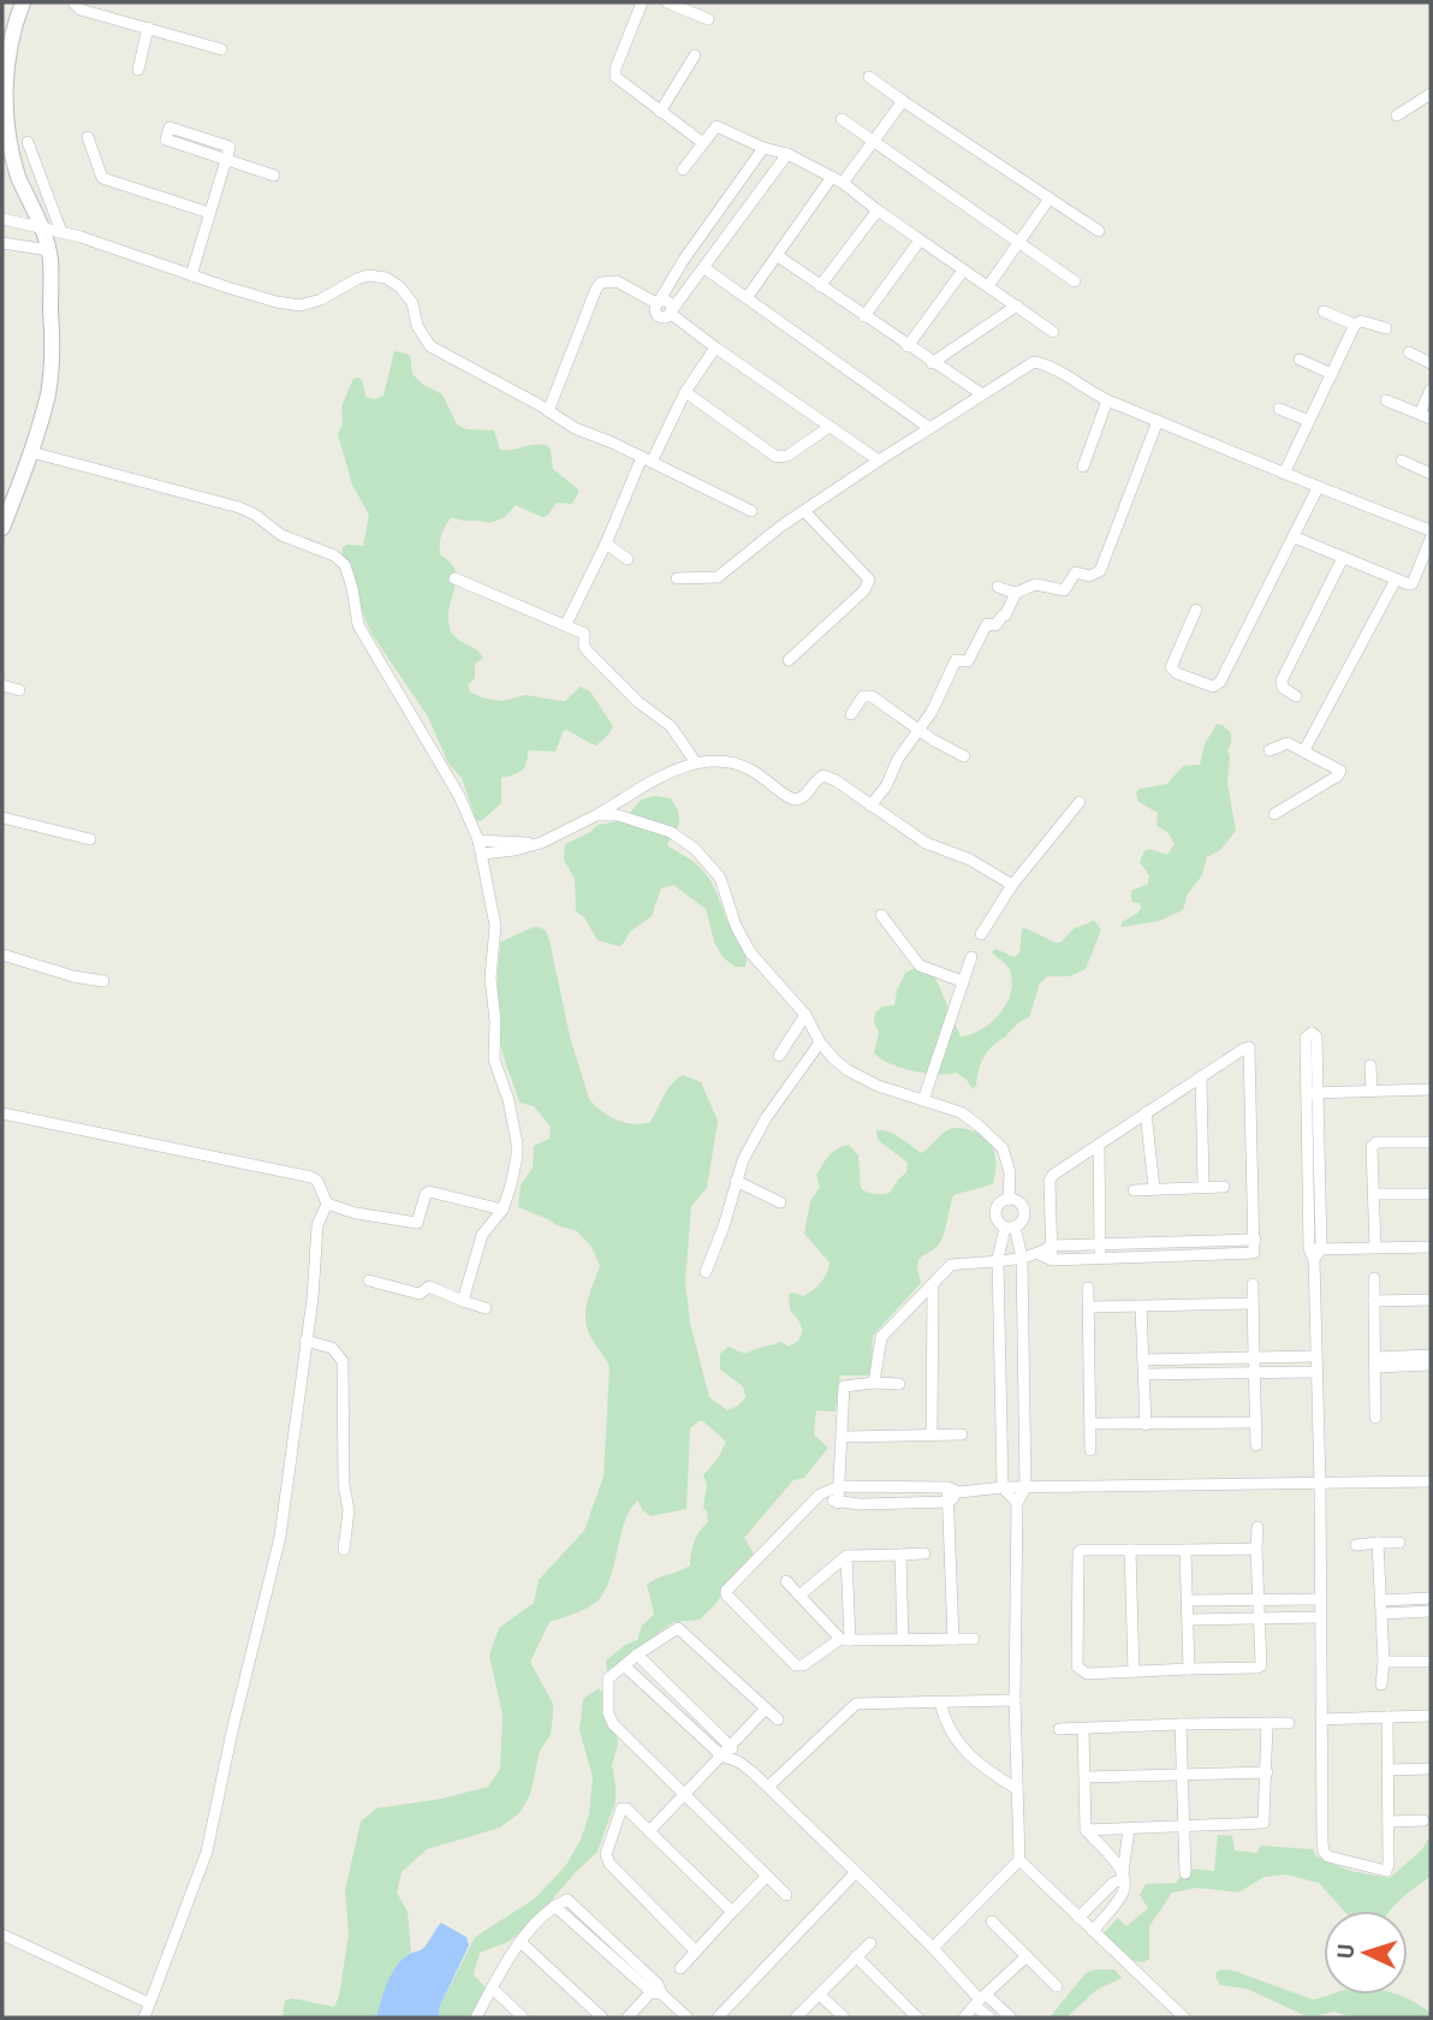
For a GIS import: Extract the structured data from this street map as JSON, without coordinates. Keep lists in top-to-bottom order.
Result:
{
  "north": "left"
}
